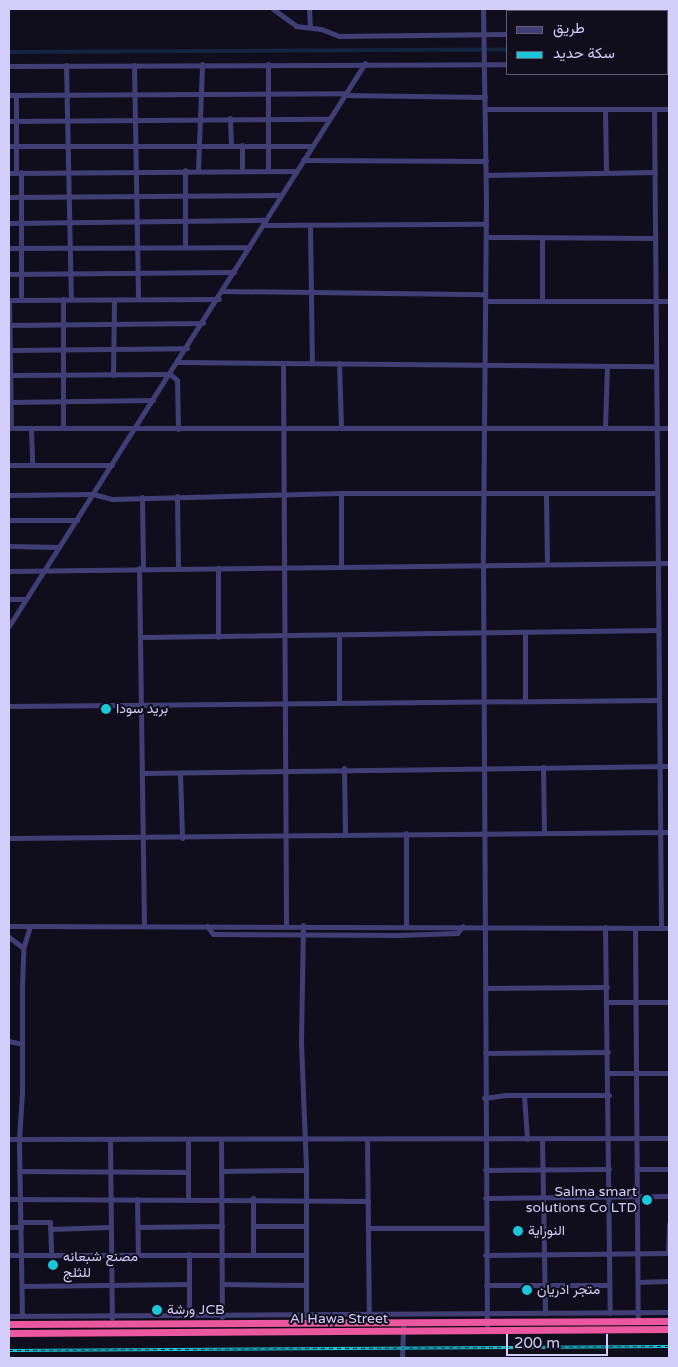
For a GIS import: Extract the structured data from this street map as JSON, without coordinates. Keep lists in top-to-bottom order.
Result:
{
  "streets": {
    "highway": ["Al Hawa Street"]
  },
  "places": [
    "بريد سودا",
    "Salma smart solutions Co LTD",
    "النوراية",
    "مصنع شبعانه للثلج",
    "متجر ادريان",
    "ورشة JCB"
  ],
  "legend": ["طريق", "سكة حديد"],
  "scale_bar": "200 m"
}
